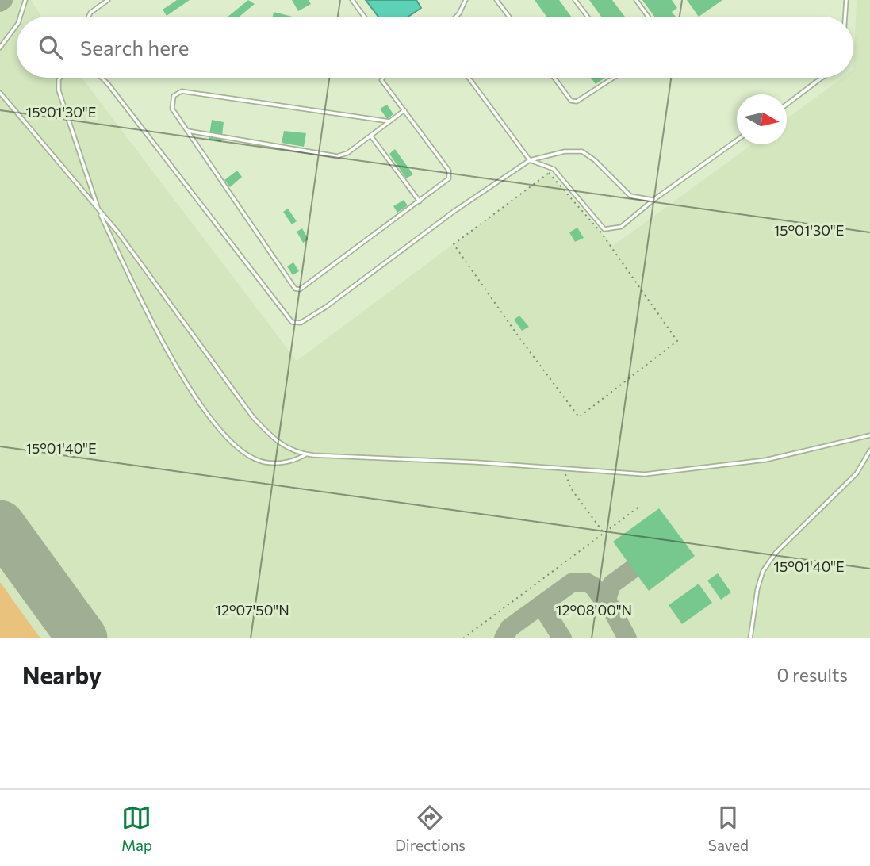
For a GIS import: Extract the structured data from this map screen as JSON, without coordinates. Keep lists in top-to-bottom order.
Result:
{
  "north": "right",
  "page": {
    "search": "Search here",
    "heading": ["Nearby", "0 results"],
    "nav": ["Map", "Directions", "Saved"]
  },
  "coordinates": [
    "15°01'30\"E",
    "15°01'40\"E",
    "12°07'50\"N",
    "12°08'00\"N"
  ]
}
